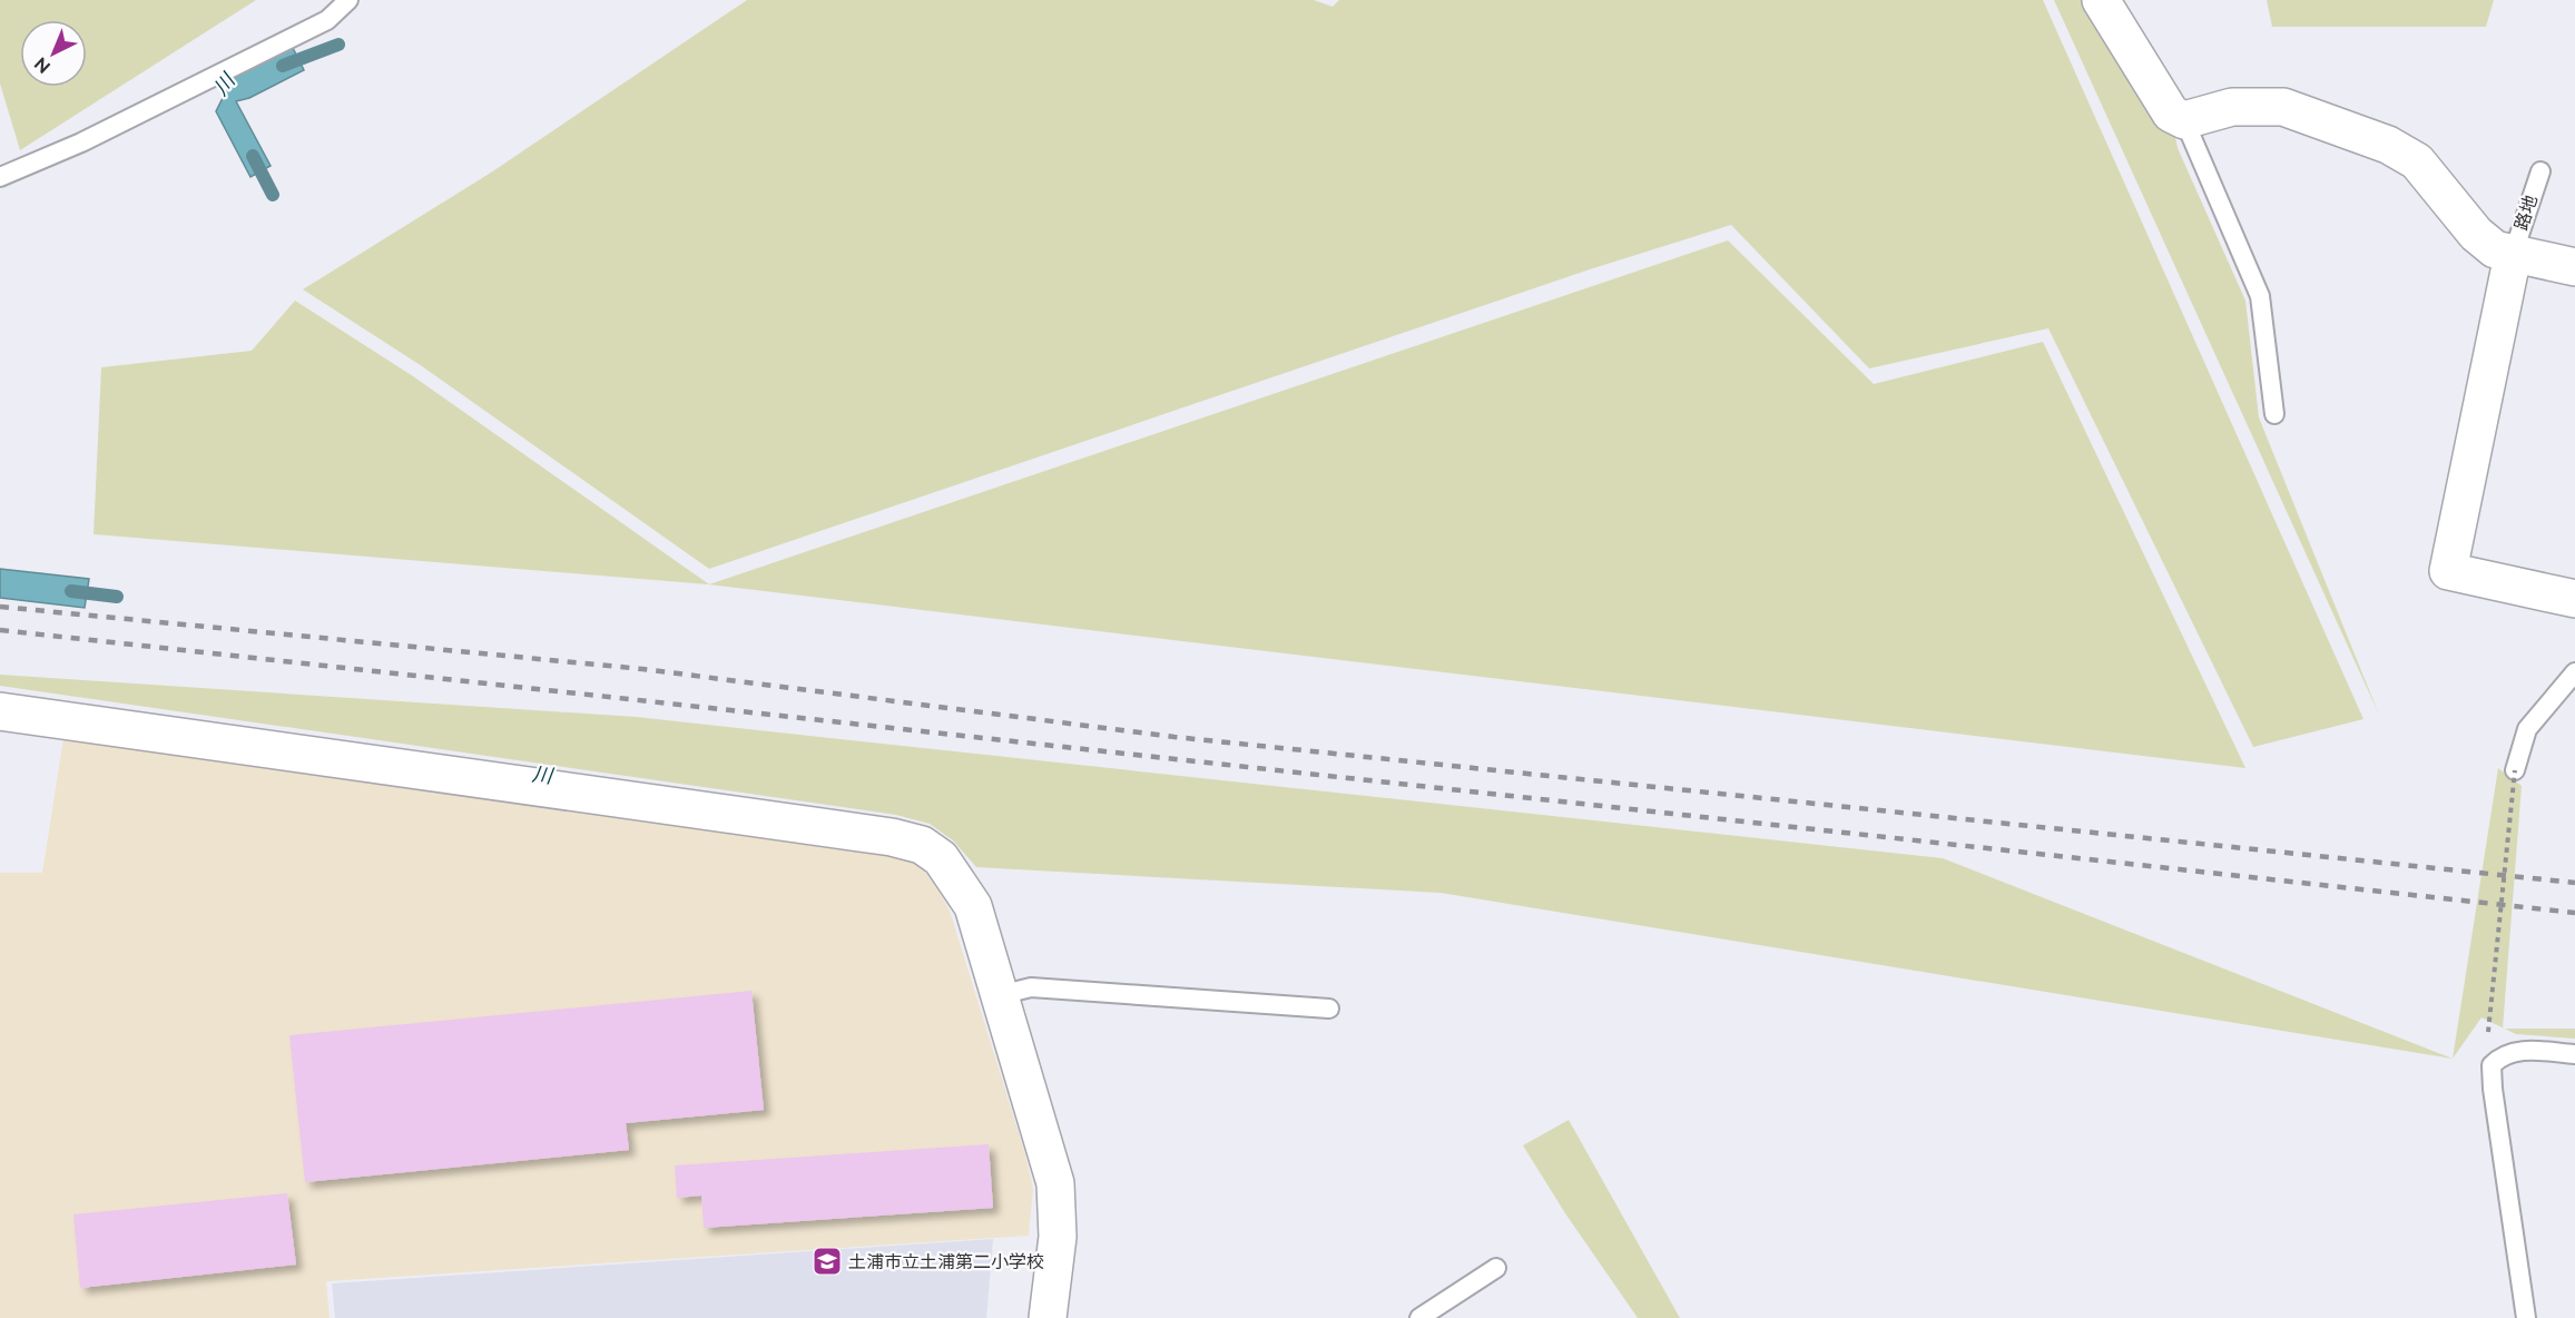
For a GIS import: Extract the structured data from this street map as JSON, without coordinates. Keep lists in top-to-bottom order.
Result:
{
  "streets": {
    "lane": ["路地"]
  },
  "water": ["川"],
  "places": {
    "school or university": ["土浦市立土浦第二小学校"]
  },
  "north": "bottom left"
}
